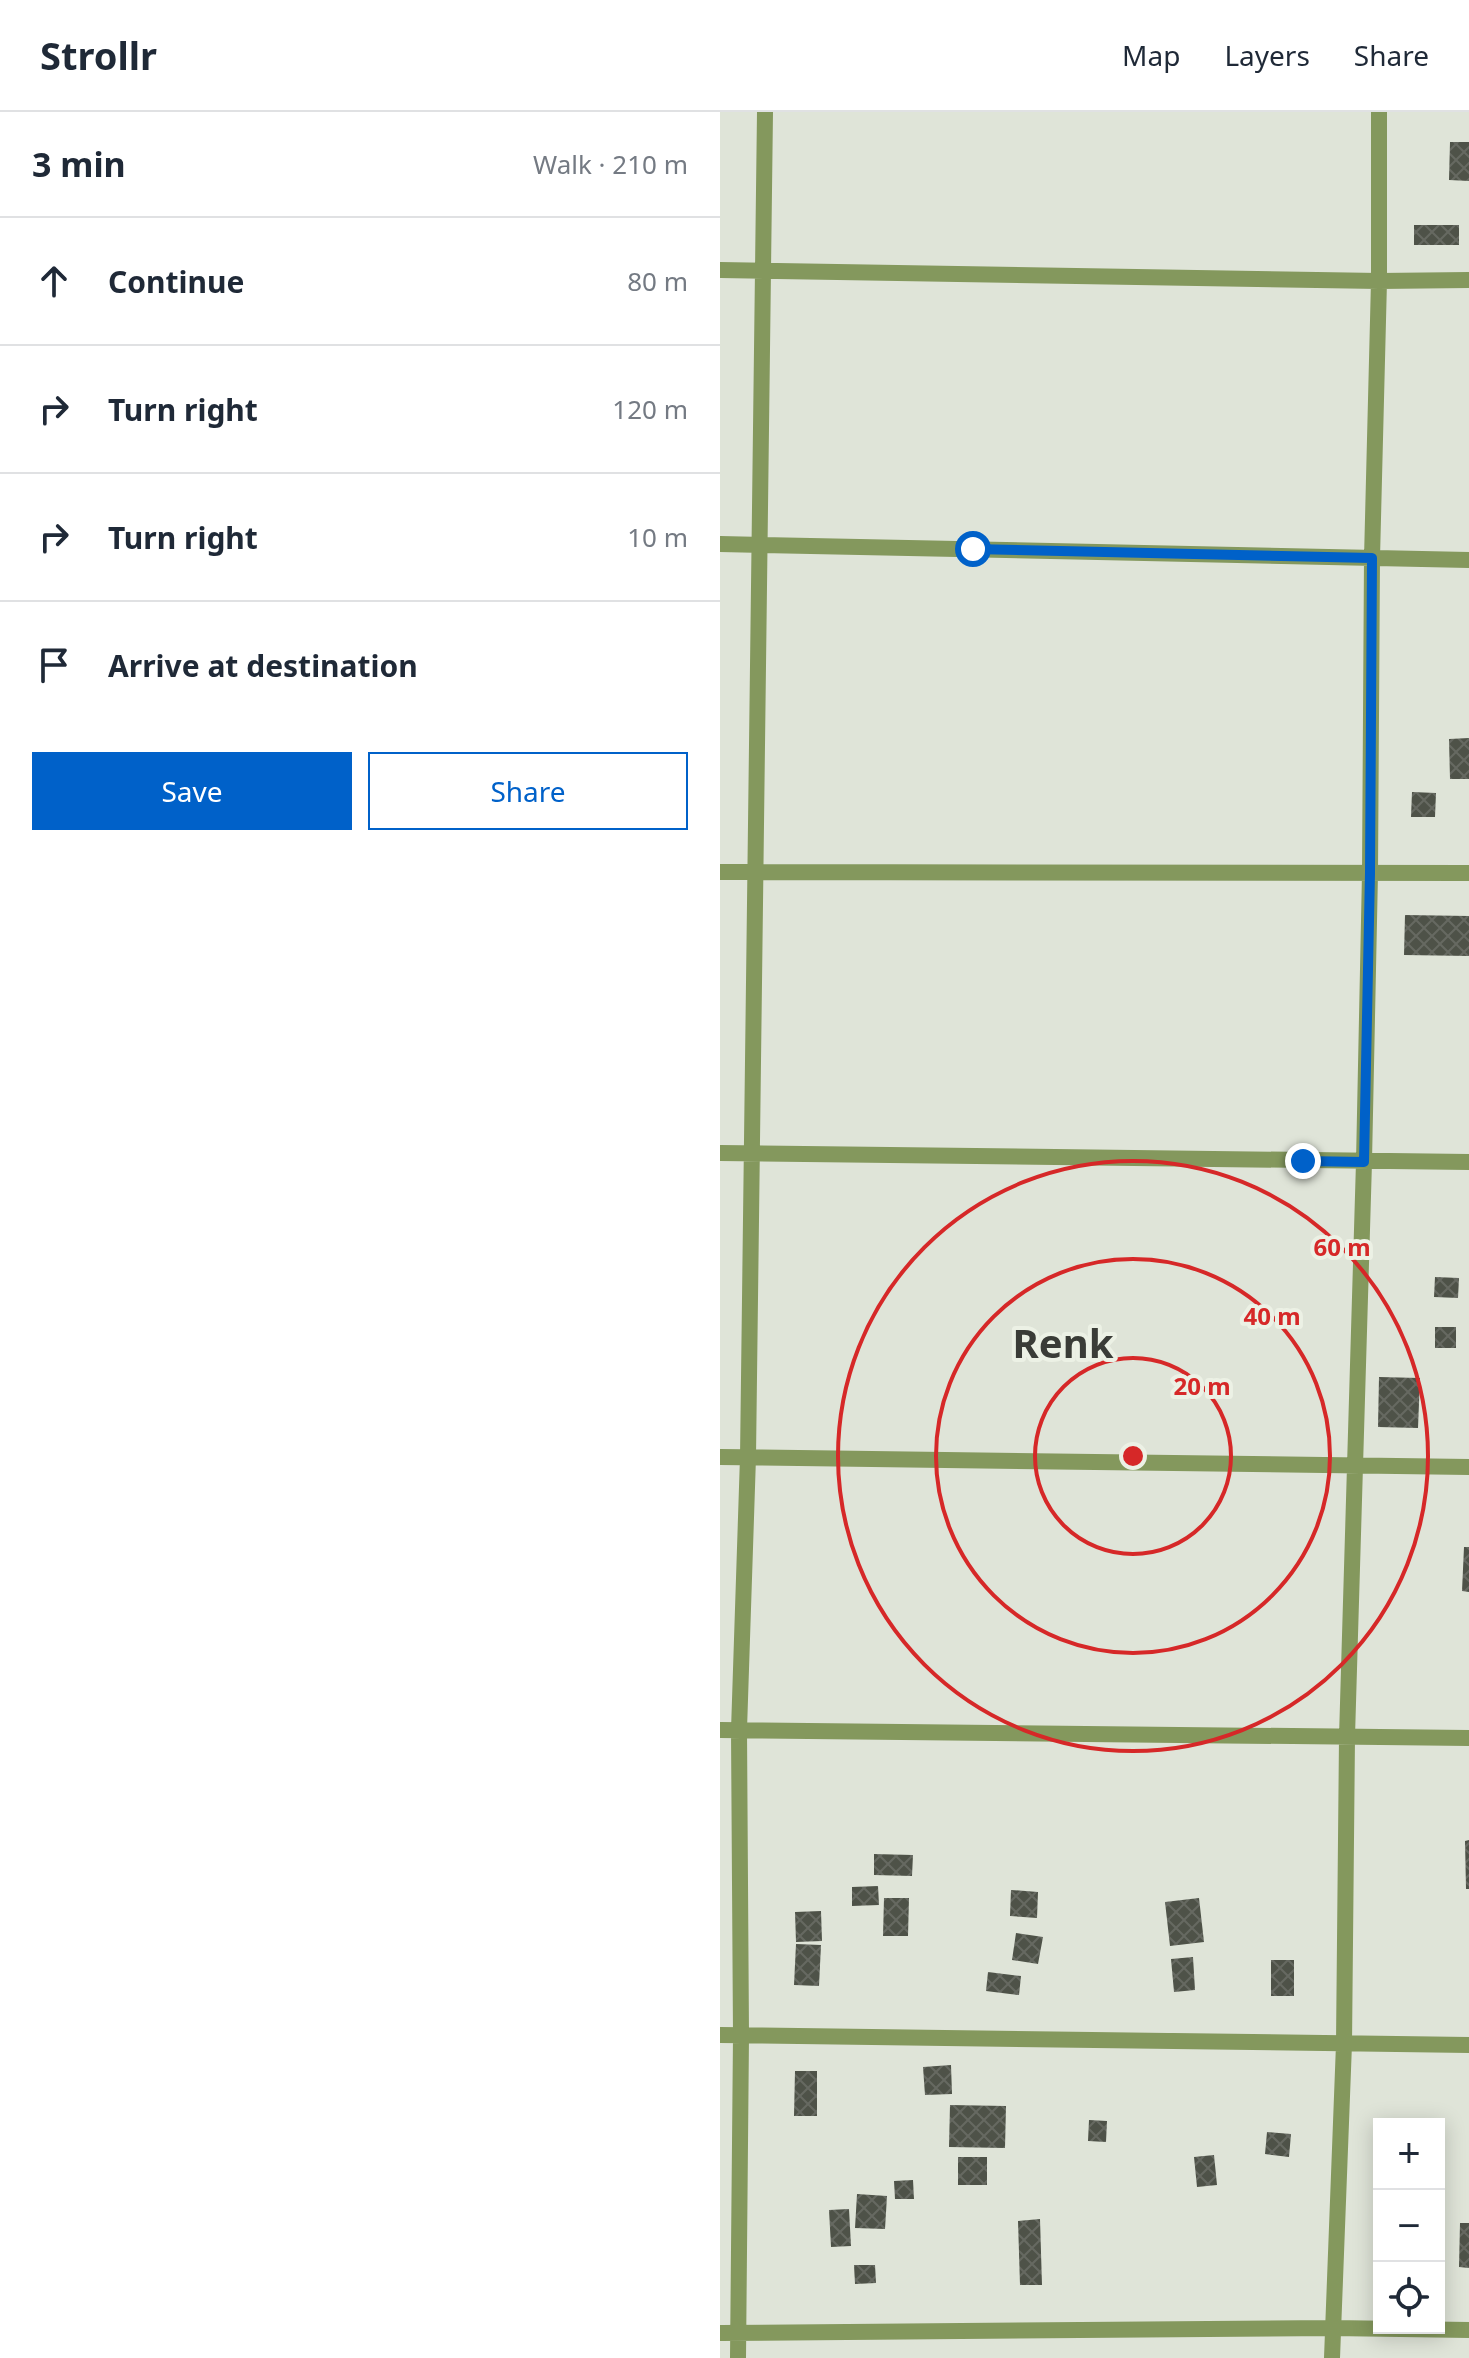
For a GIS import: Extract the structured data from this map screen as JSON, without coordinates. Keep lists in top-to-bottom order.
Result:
{
  "districts": ["Renk"],
  "page": {
    "header": "Strollr",
    "nav": ["Map", "Layers", "Share"],
    "heading": ["3 min", "Walk · 210 m"],
    "list": [
      ["Continue", "80 m"],
      ["Turn right", "120 m"],
      ["Turn right", "10 m"],
      "Arrive at destination"
    ],
    "buttons": ["Save", "Share"],
    "map_buttons": ["+", "−"]
  },
  "rings": ["60 m", "40 m", "20 m"]
}
